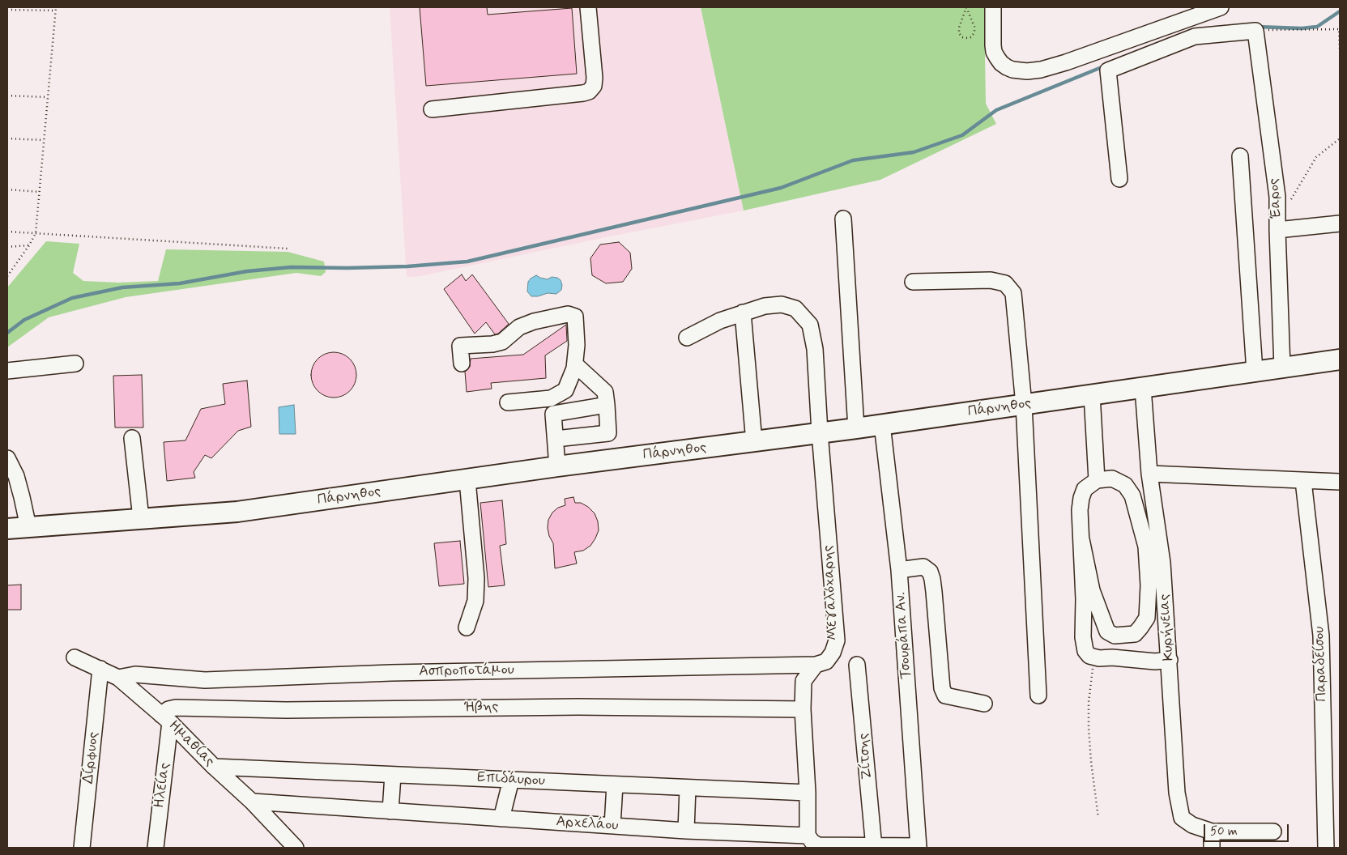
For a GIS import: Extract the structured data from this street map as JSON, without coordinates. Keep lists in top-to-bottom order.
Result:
{
  "streets": {
    "main road": ["Πάρνηθος"],
    "street": [
      "Έαρος",
      "Μεγαλόχαρης",
      "Κυρήνειας",
      "Τσουράπα Αν.",
      "Παραδείσου",
      "Ασπροποτάμου",
      "Ήβης",
      "Ημαθίας",
      "Ζίτσης",
      "Δίρφυος",
      "Επιδάυρου",
      "Ηλείας",
      "Αρχελάου"
    ]
  },
  "crossings": [
    ["Έαρος", "Πάρνηθος"],
    ["Πάρνηθος", "Μεγαλόχαρης"],
    ["Πάρνηθος", "Κυρήνειας"],
    ["Πάρνηθος", "Τσουράπα Αν."],
    ["Μεγαλόχαρης", "Ασπροποτάμου"],
    ["Μεγαλόχαρης", "Ήβης"],
    ["Μεγαλόχαρης", "Επιδάυρου"],
    ["Μεγαλόχαρης", "Αρχελάου"],
    ["Τσουράπα Αν.", "Αρχελάου"],
    ["Ασπροποτάμου", "Ημαθίας"],
    ["Ήβης", "Ημαθίας"],
    ["Ήβης", "Ηλείας"],
    ["Ημαθίας", "Δίρφυος"],
    ["Ημαθίας", "Επιδάυρου"],
    ["Ημαθίας", "Ηλείας"],
    ["Ημαθίας", "Αρχελάου"],
    ["Ζίτσης", "Αρχελάου"]
  ],
  "scale_bar": "50 m"
}
